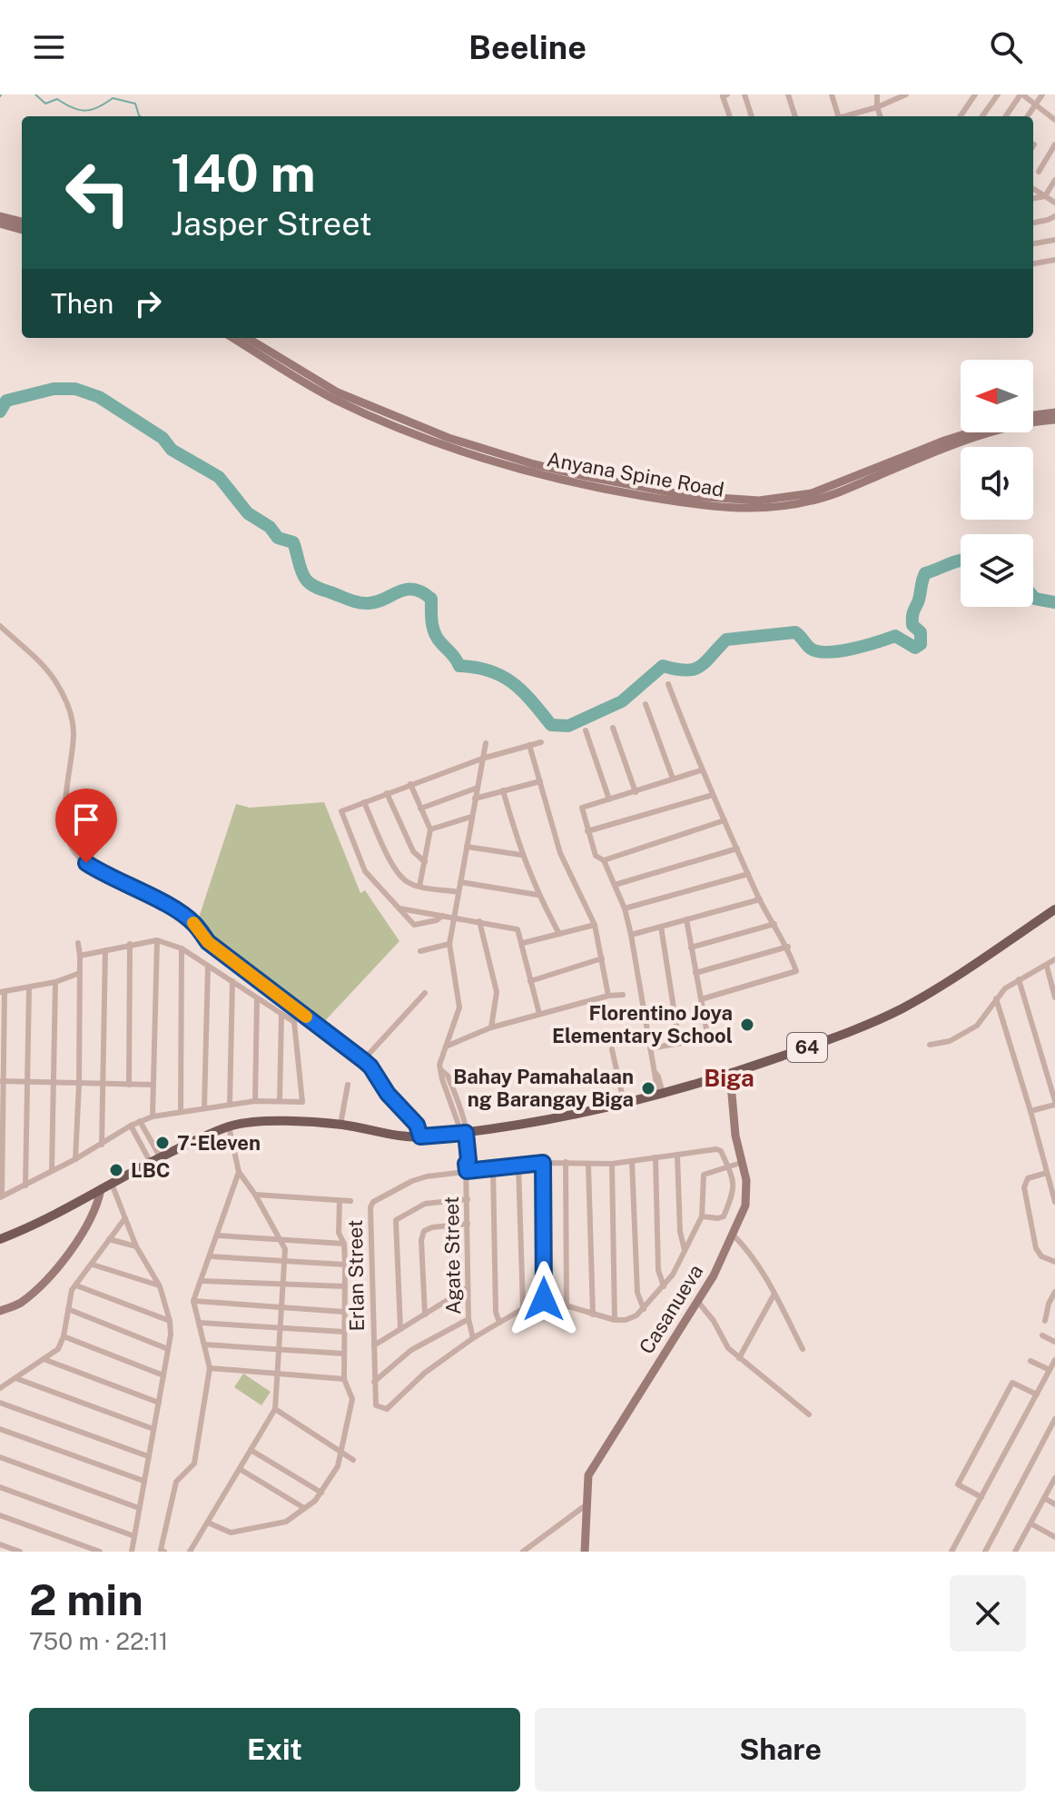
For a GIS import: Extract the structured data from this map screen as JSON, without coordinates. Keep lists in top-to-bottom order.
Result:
{
  "streets": {
    "main road": ["Anyana Spine Road", "64", "Casanueva"],
    "street": ["Agate Street", "Erlan Street"]
  },
  "crossings": [
    ["64", "Agate Street"],
    ["64", "Casanueva"],
    ["Agate Street", "Erlan Street"]
  ],
  "districts": ["Biga"],
  "places": [
    "Florentino Joya Elementary School",
    "Bahay Pamahalaan ng Barangay Biga",
    "7-Eleven",
    "LBC"
  ],
  "north": "left",
  "page": {
    "header": "Beeline",
    "turn": ["140 m", "Jasper Street"],
    "then": "Then",
    "heading": ["2 min", "750 m · 22:11"],
    "buttons": ["Exit", "Share"]
  }
}
